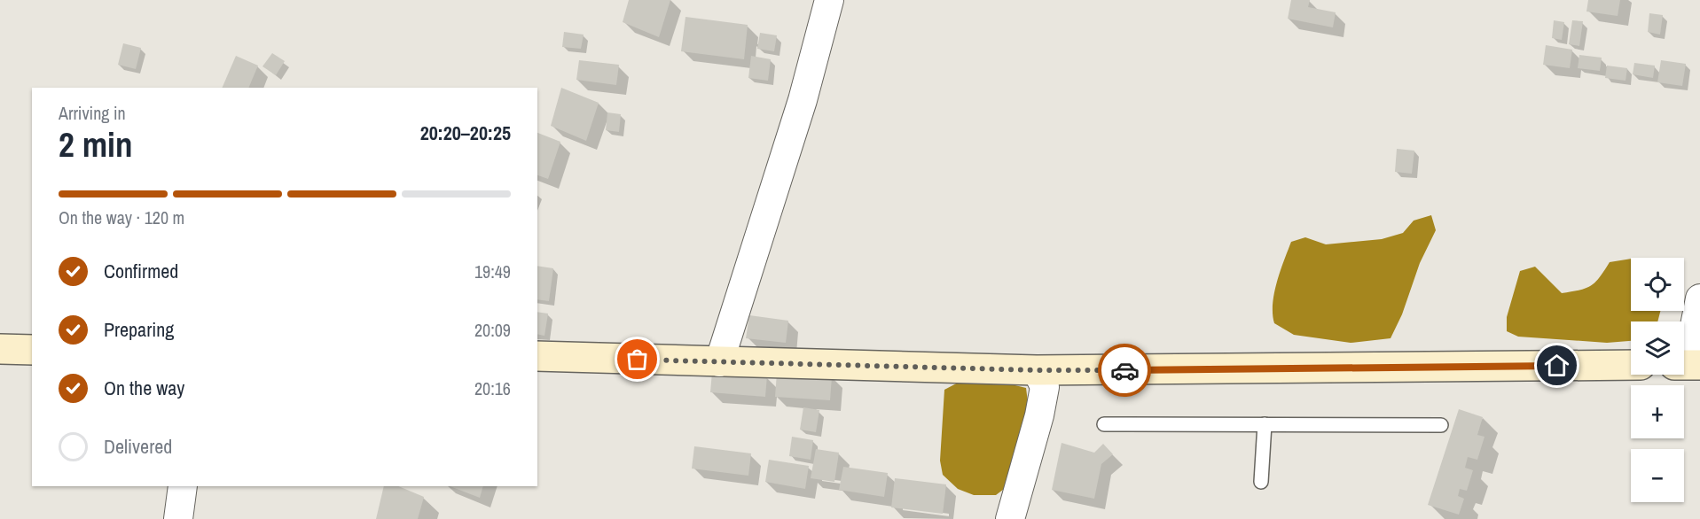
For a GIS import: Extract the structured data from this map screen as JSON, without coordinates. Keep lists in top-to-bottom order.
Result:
{
  "page": {
    "heading": ["2 min", "Arriving in", "20:20–20:25"],
    "bar": "On the way · 120 m",
    "list": [
      ["Confirmed", "19:49"],
      ["Preparing", "20:09"],
      ["On the way", "20:16"],
      "Delivered"
    ],
    "map_buttons": ["+", "−"]
  }
}
